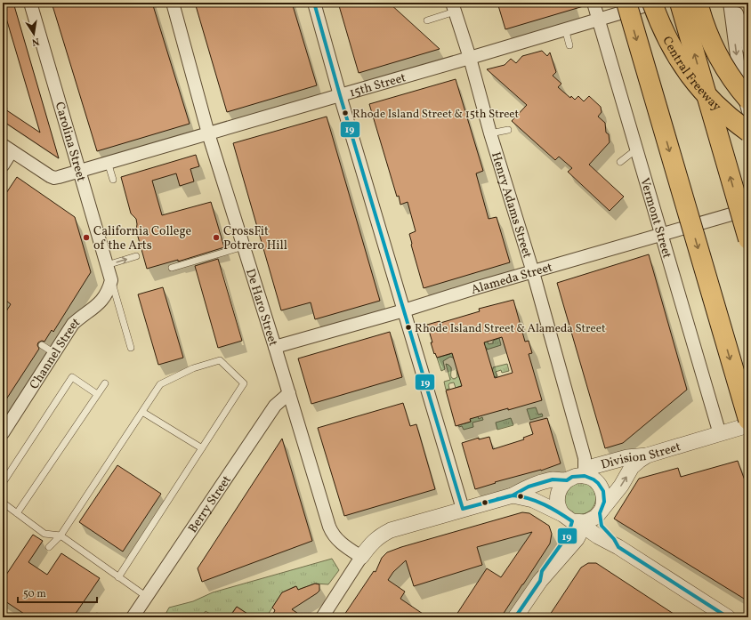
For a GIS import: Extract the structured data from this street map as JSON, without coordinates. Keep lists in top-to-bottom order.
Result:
{
  "streets": {
    "highway": ["Central Freeway"],
    "street": [
      "15th Street",
      "Carolina Street",
      "Henry Adams Street",
      "Vermont Street",
      "Alameda Street",
      "De Haro Street",
      "Channel Street",
      "Division Street",
      "Berry Street"
    ]
  },
  "crossings": [
    ["Central Freeway", "15th Street"],
    ["15th Street", "Carolina Street"],
    ["15th Street", "Henry Adams Street"],
    ["15th Street", "Vermont Street"],
    ["15th Street", "De Haro Street"],
    ["Carolina Street", "Channel Street"],
    ["Henry Adams Street", "Alameda Street"],
    ["Henry Adams Street", "Division Street"],
    ["Vermont Street", "Alameda Street"],
    ["Vermont Street", "Division Street"],
    ["Alameda Street", "De Haro Street"],
    ["De Haro Street", "Division Street"],
    ["De Haro Street", "Berry Street"]
  ],
  "places": [
    "Rhode Island Street & 15th Street",
    "California College of the Arts",
    "CrossFit Potrero Hill",
    "Rhode Island Street & Alameda Street"
  ],
  "lines": ["transit line 19"],
  "scale_bar": "50 m",
  "north": "bottom"
}
